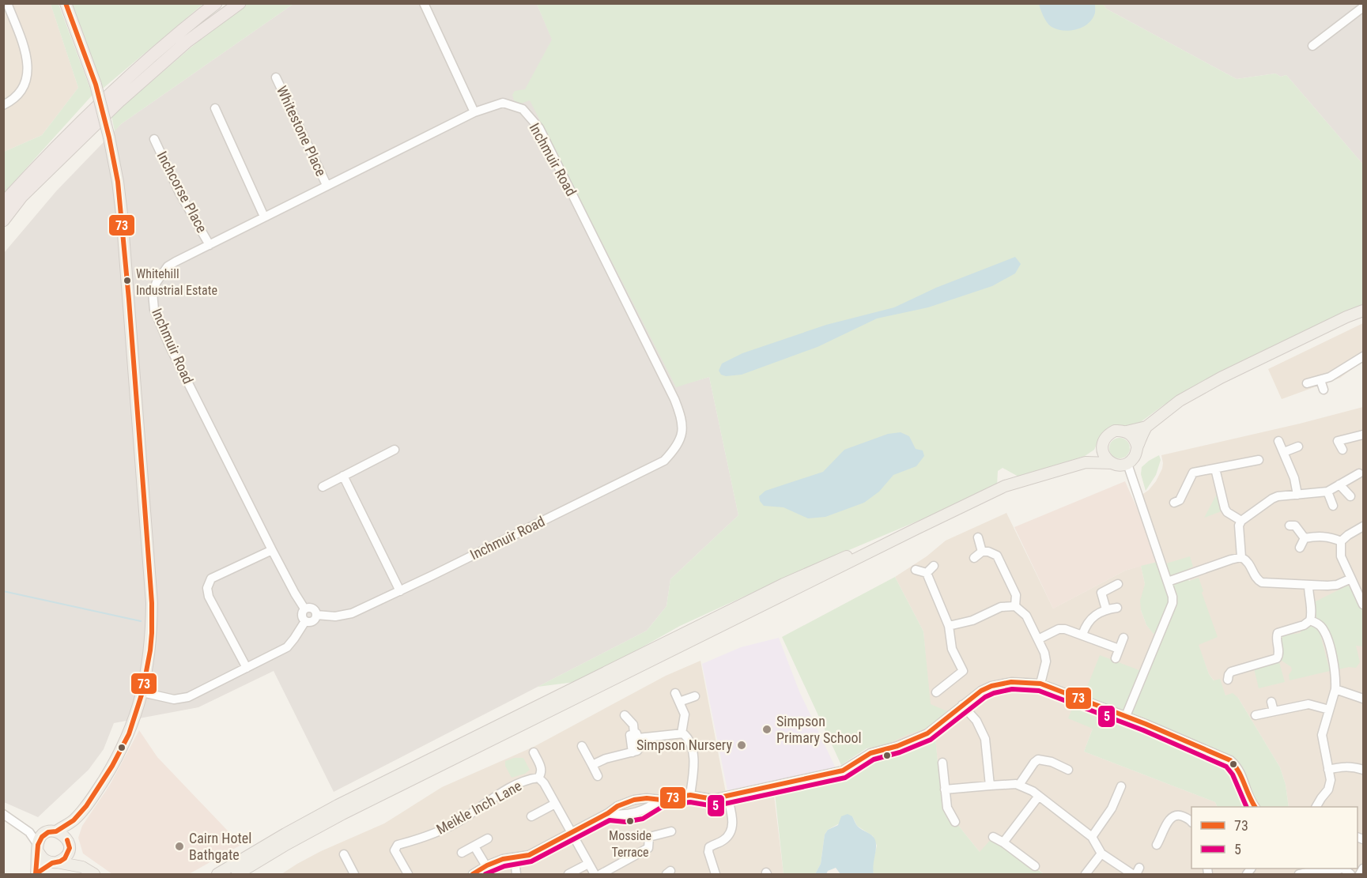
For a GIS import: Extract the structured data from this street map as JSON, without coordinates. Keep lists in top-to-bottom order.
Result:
{
  "streets": {
    "street": [
      "Whitestone Place",
      "Inchmuir Road",
      "Inchcorse Place",
      "Meikle Inch Lane"
    ]
  },
  "crossings": [
    ["Whitestone Place", "Inchmuir Road"],
    ["Inchmuir Road", "Inchcorse Place"]
  ],
  "places": [
    "Whitehill Industrial Estate",
    "Simpson Primary School",
    "Simpson Nursery",
    "Mosside Terrace",
    "Cairn Hotel Bathgate"
  ],
  "lines": ["transit line 73", "transit line 5"],
  "legend": ["73", "5"]
}
